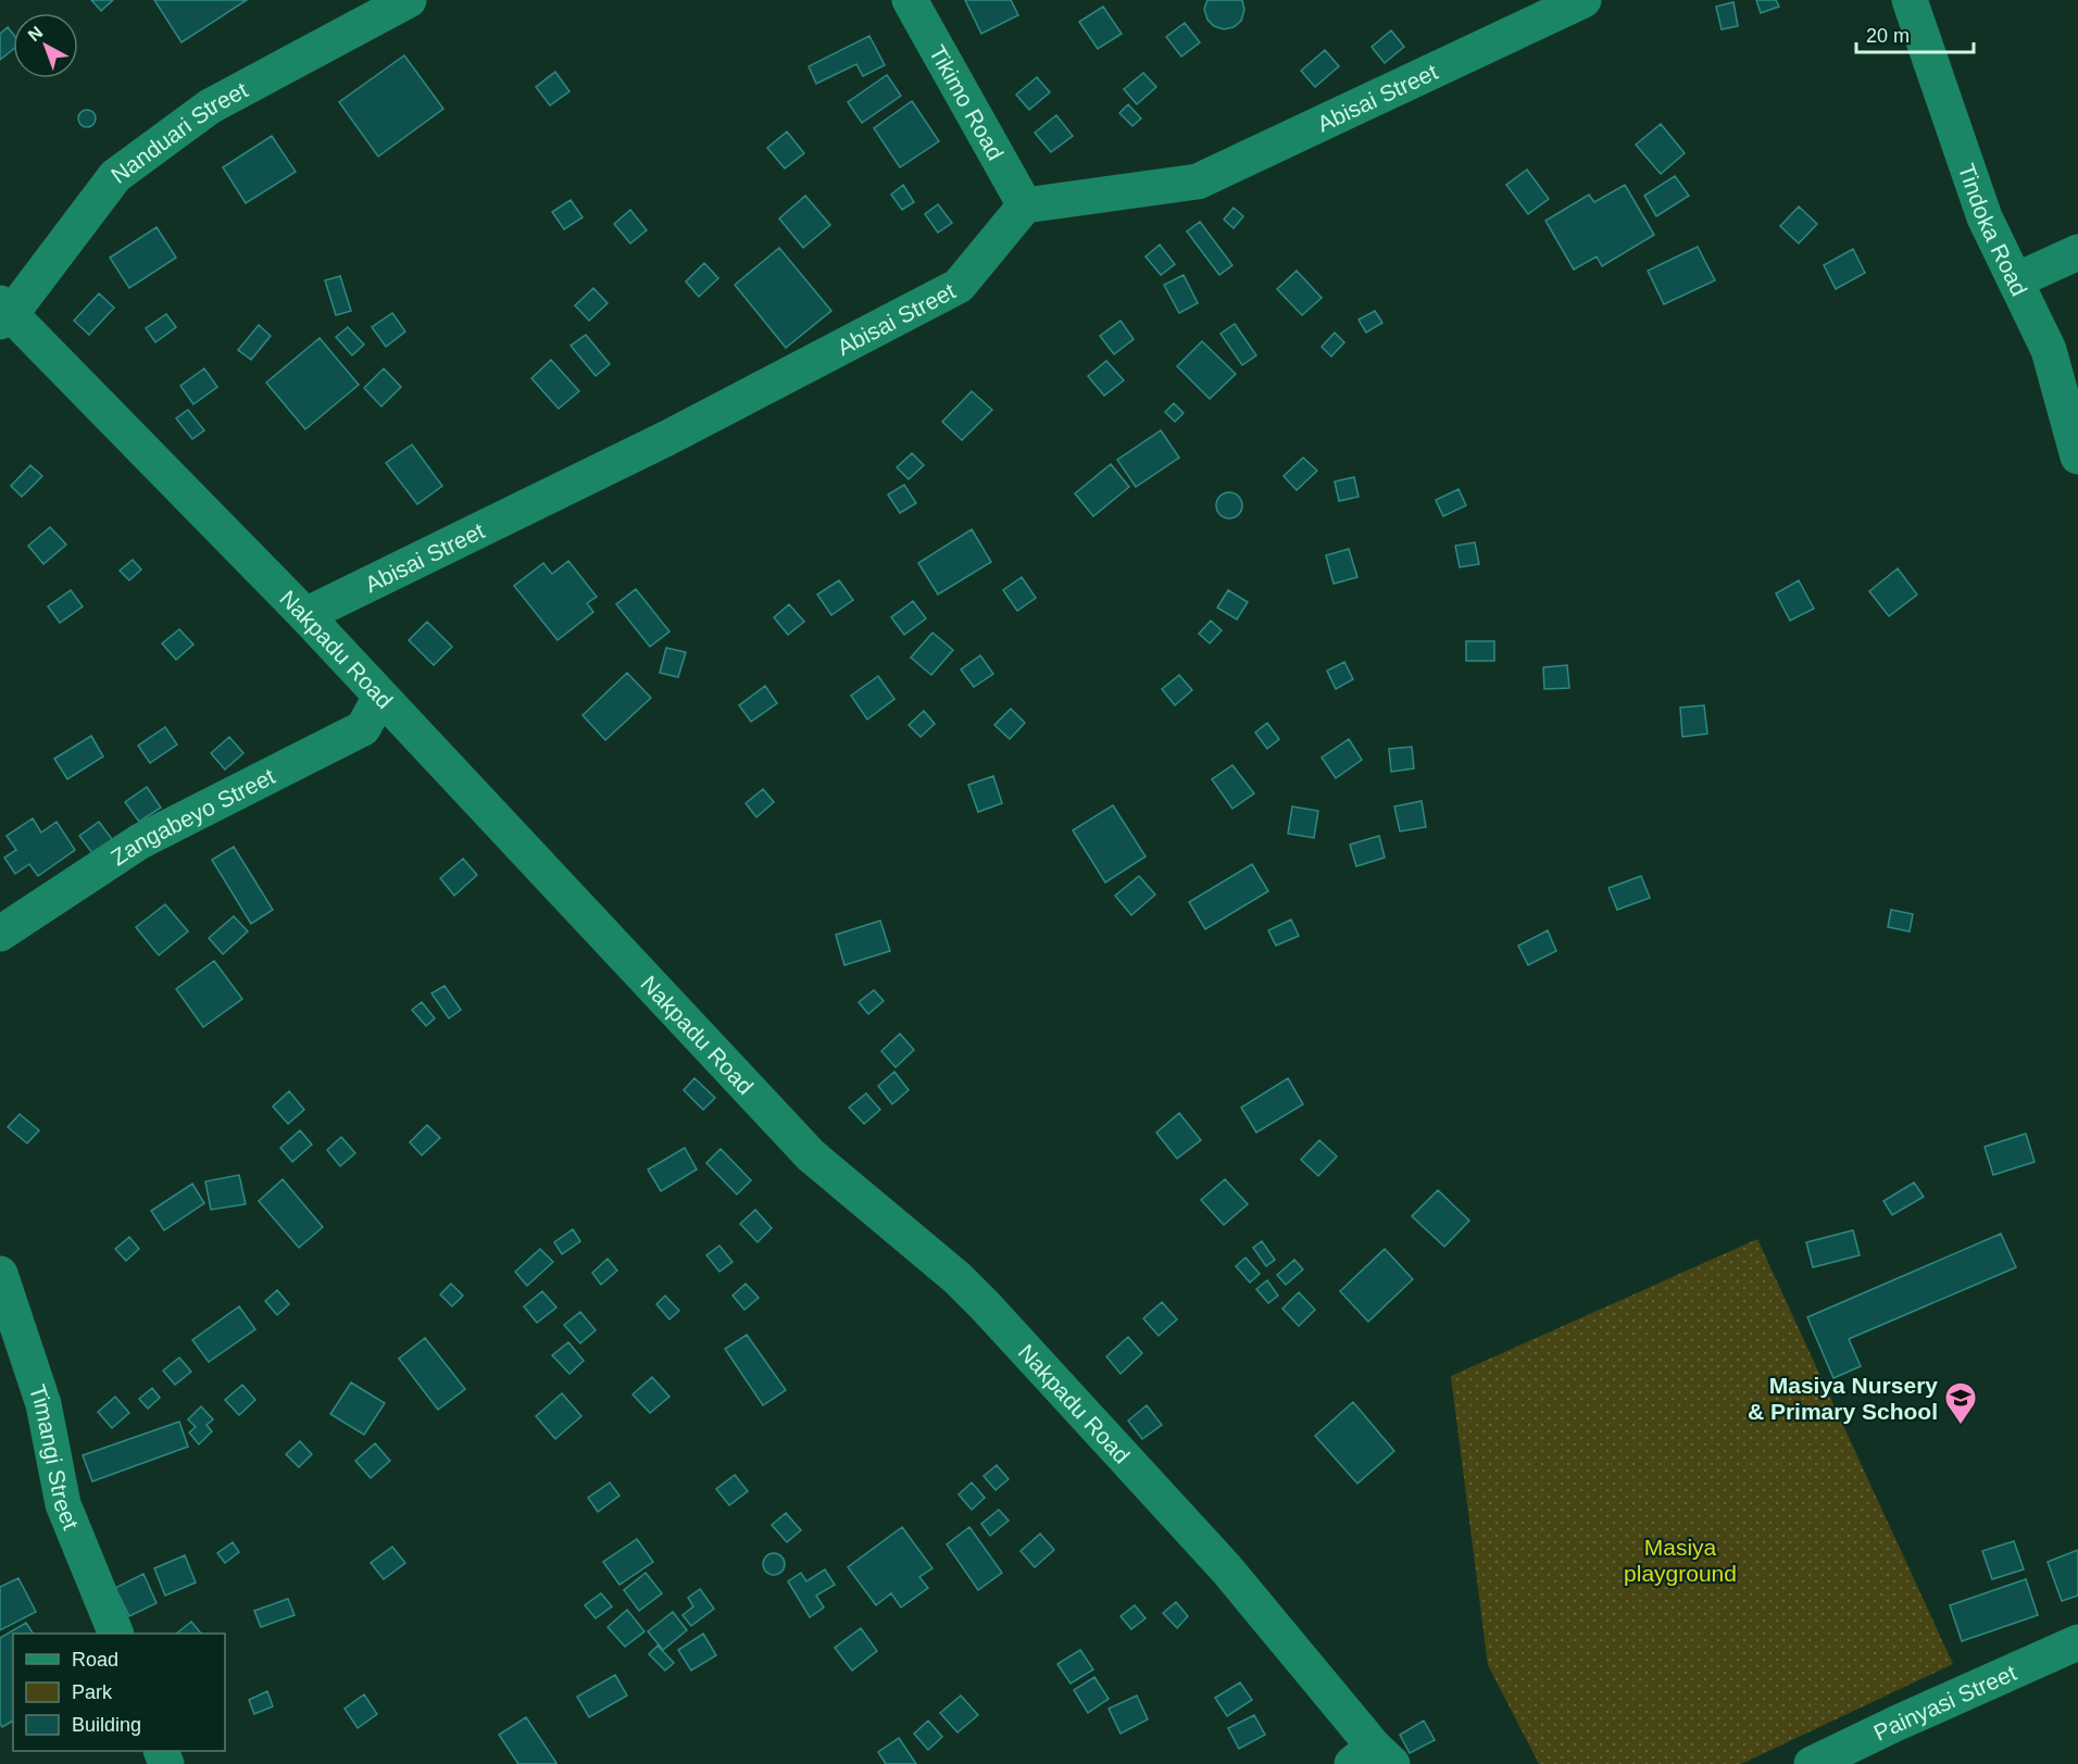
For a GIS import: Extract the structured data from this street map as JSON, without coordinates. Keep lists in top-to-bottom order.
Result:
{
  "streets": {
    "street": [
      "Abisai Street",
      "Tikimo Road",
      "Nanduari Street",
      "Tindoka Road",
      "Nakpadu Road",
      "Zangabeyo Street",
      "Timangi Street",
      "Painyasi Street"
    ]
  },
  "crossings": [
    ["Abisai Street", "Tikimo Road"],
    ["Abisai Street", "Nakpadu Road"],
    ["Nanduari Street", "Nakpadu Road"],
    ["Nakpadu Road", "Zangabeyo Street"]
  ],
  "parks": ["Masiya playground"],
  "places": {
    "school or university": ["Masiya Nursery & Primary School"]
  },
  "legend": ["Road", "Park", "Building"],
  "scale_bar": "20 m",
  "north": "top left"
}
